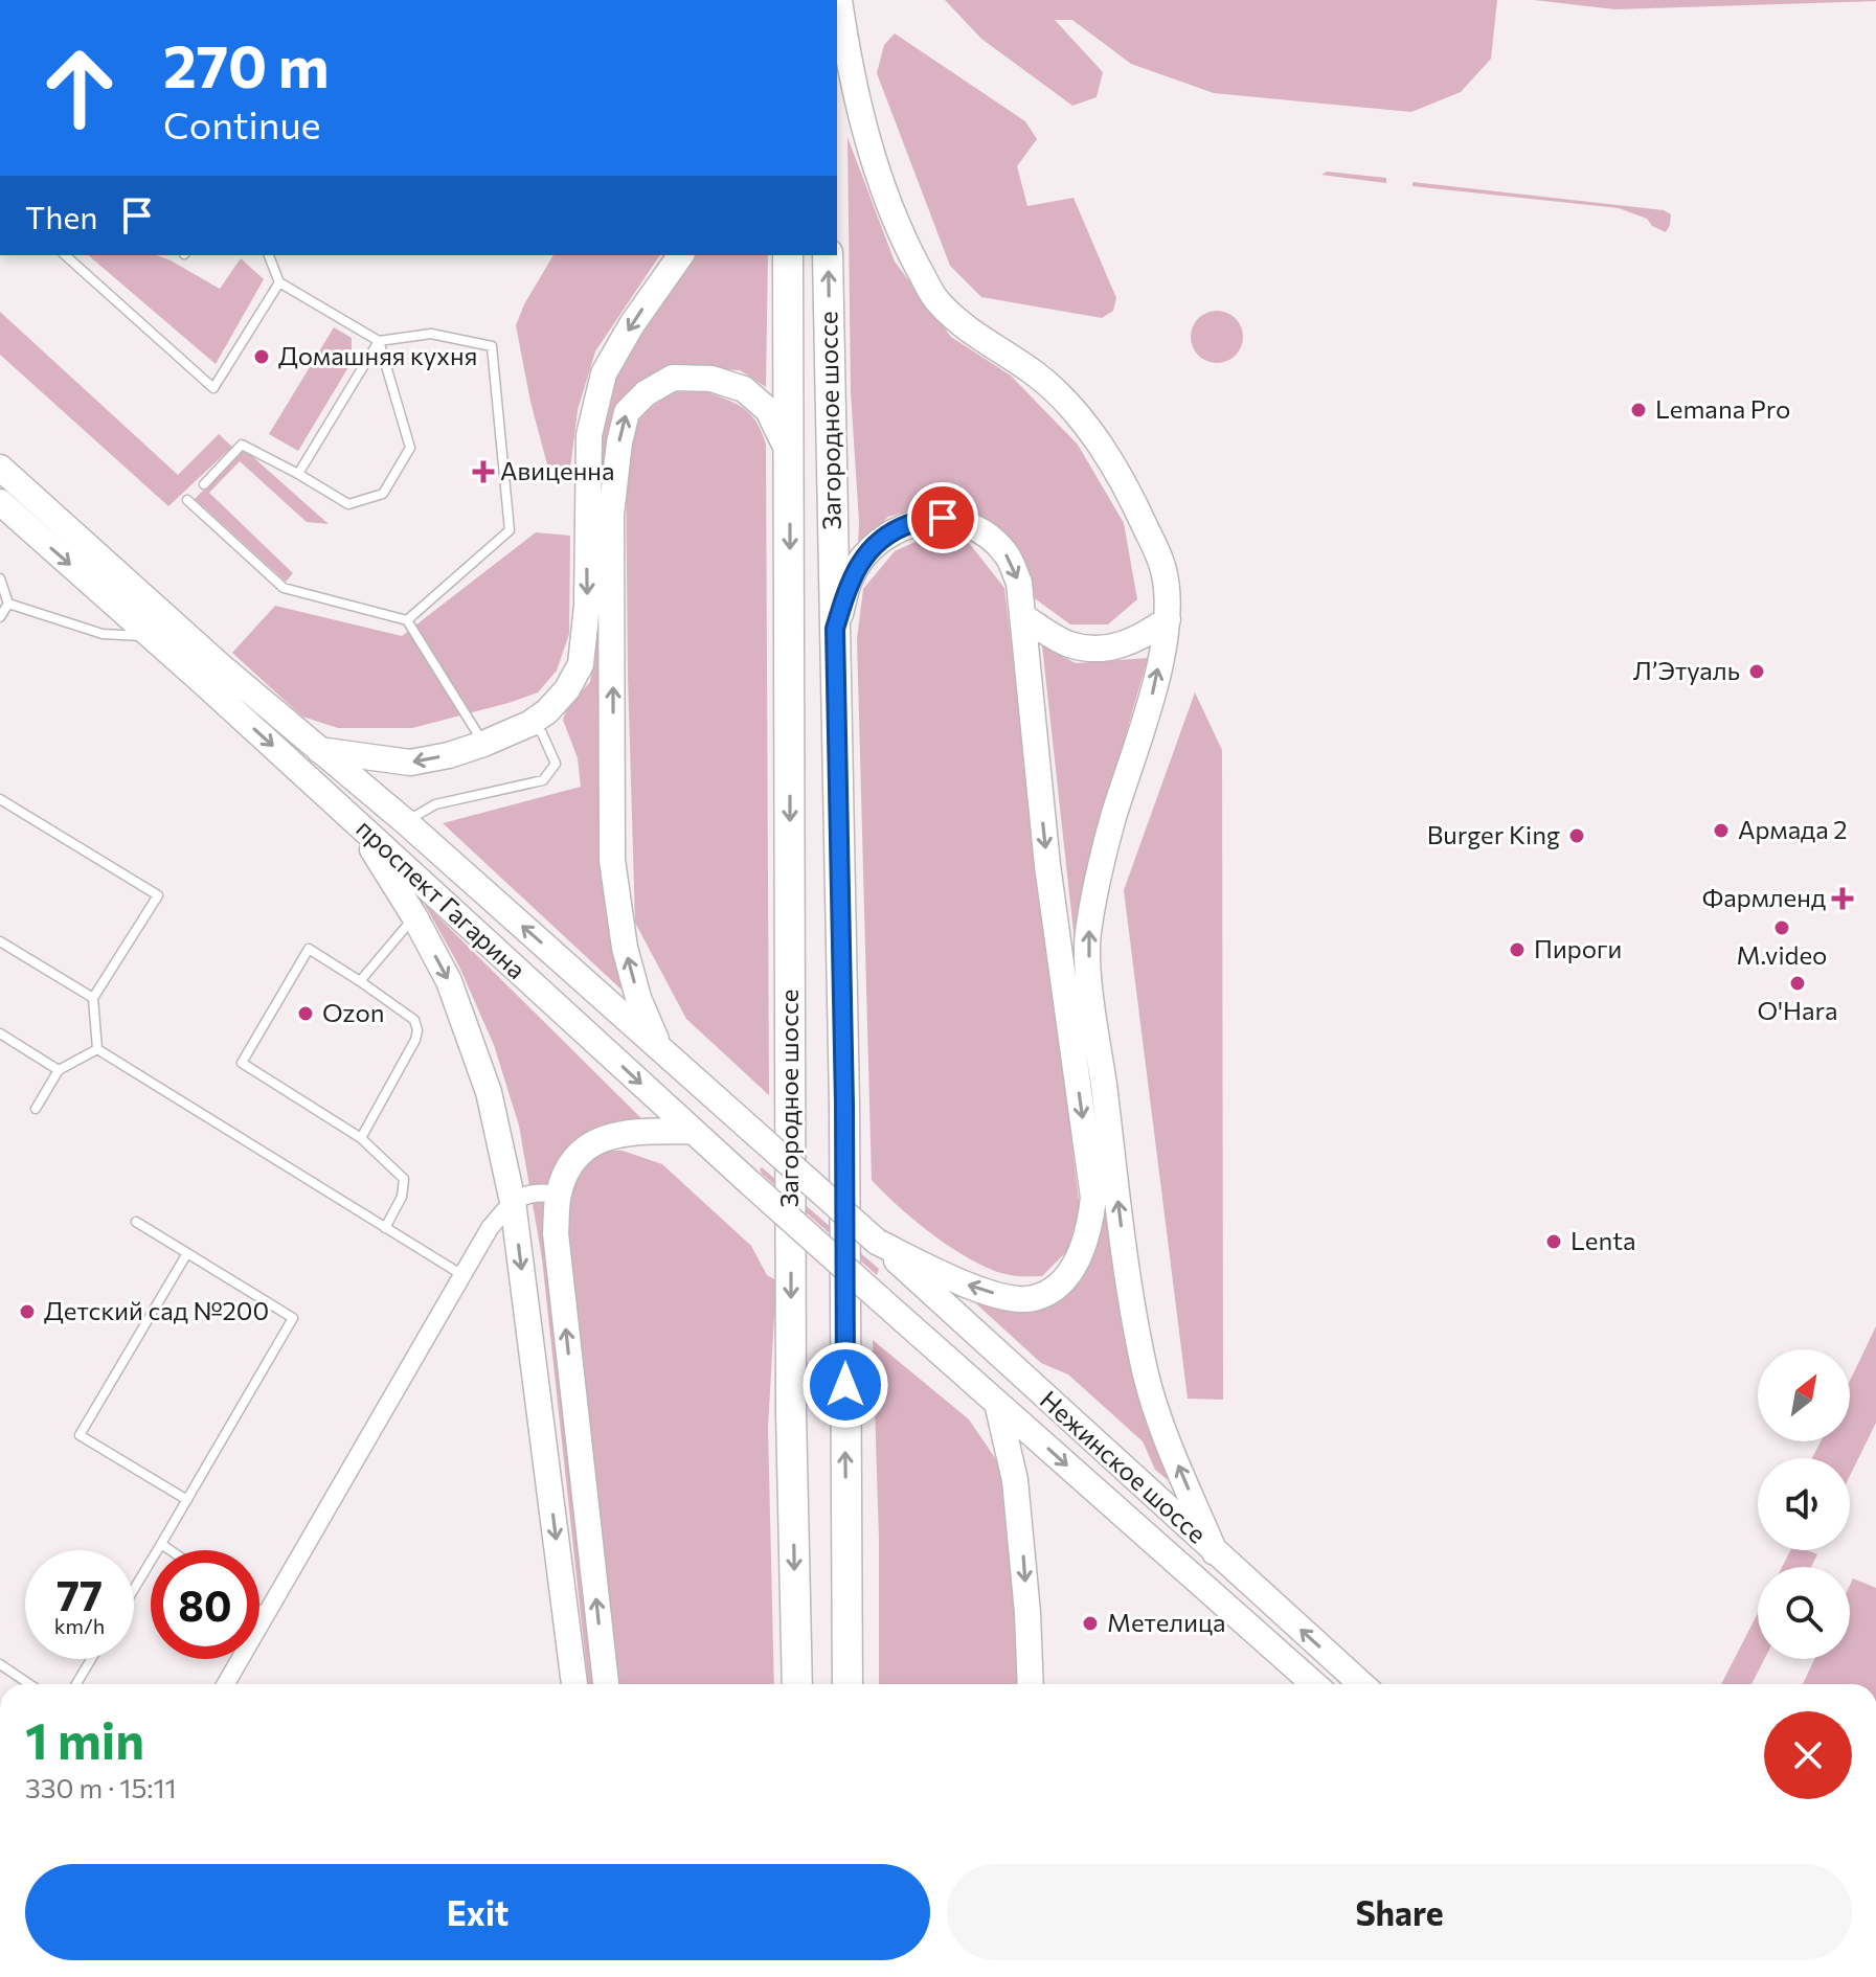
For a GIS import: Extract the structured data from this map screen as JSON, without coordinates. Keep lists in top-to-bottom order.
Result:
{
  "streets": {
    "highway": ["Загородное шоссе"],
    "main road": ["проспект Гагарина", "Нежинское шоссе"]
  },
  "crossings": [
    ["проспект Гагарина", "Нежинское шоссе"]
  ],
  "places": {
    "other": [
      "Домашняя кухня",
      "Lemana Pro",
      "Л’Этуаль",
      "Армада 2",
      "Burger King",
      "M.video",
      "Пироги",
      "O'Hara",
      "Ozon",
      "Lenta",
      "Детский сад №200",
      "Метелица"
    ],
    "health": ["Авиценна", "Фармленд"]
  },
  "north": "top right",
  "page": {
    "turn": ["270 m", "Continue"],
    "then": "Then",
    "speed": "77 km/h",
    "limit": "80",
    "heading": ["1 min", "330 m · 15:11"],
    "buttons": ["Exit", "Share"]
  }
}
